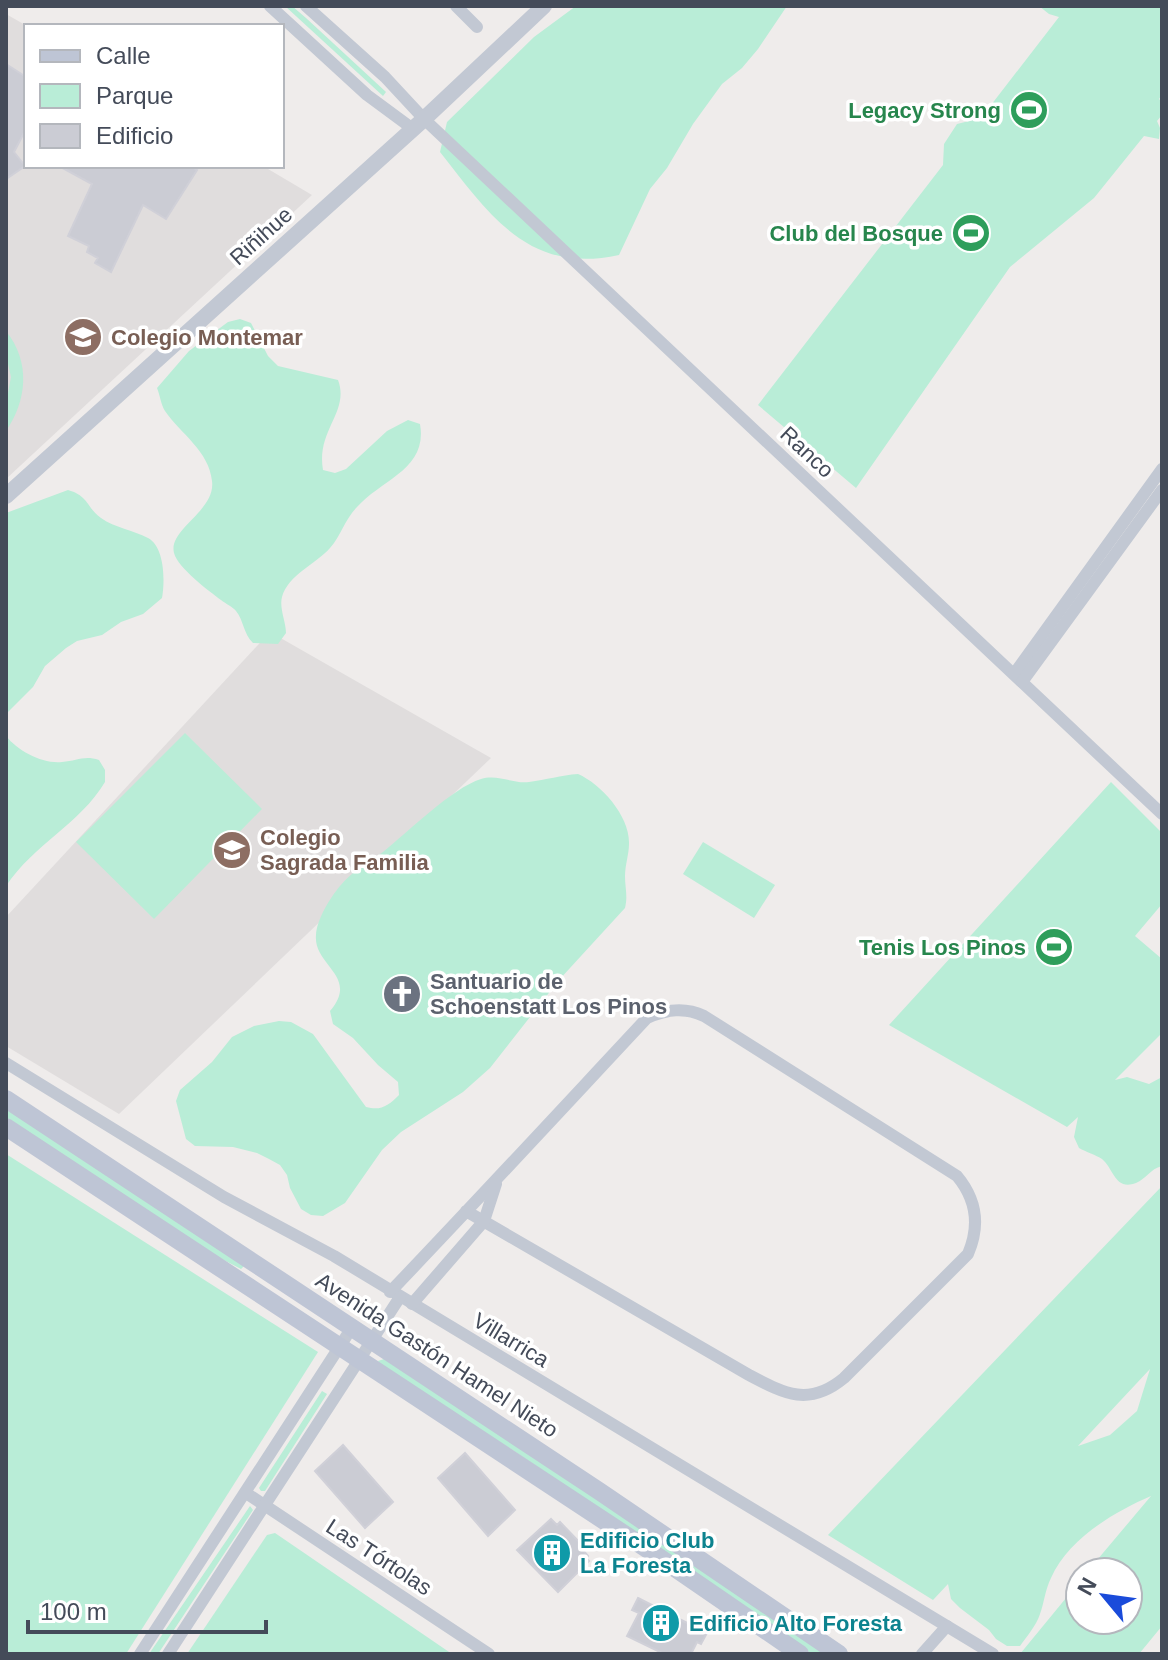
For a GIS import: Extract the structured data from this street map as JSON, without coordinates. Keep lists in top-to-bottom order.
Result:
{
  "streets": {
    "main road": ["Avenida Gastón Hamel Nieto"],
    "street": [
      "Riñihue",
      "Ranco",
      "Villarrica",
      "Las Tórtolas"
    ]
  },
  "crossings": [
    ["Riñihue", "Ranco"]
  ],
  "places": {
    "sports": ["Legacy Strong", "Club del Bosque", "Tenis Los Pinos"],
    "school or university": ["Colegio Montemar", "Colegio Sagrada Familia"],
    "church": ["Santuario de Schoenstatt Los Pinos"],
    "building": ["Edificio Club La Foresta", "Edificio Alto Foresta"]
  },
  "legend": ["Calle", "Parque", "Edificio"],
  "scale_bar": "100 m",
  "north": "top left"
}
